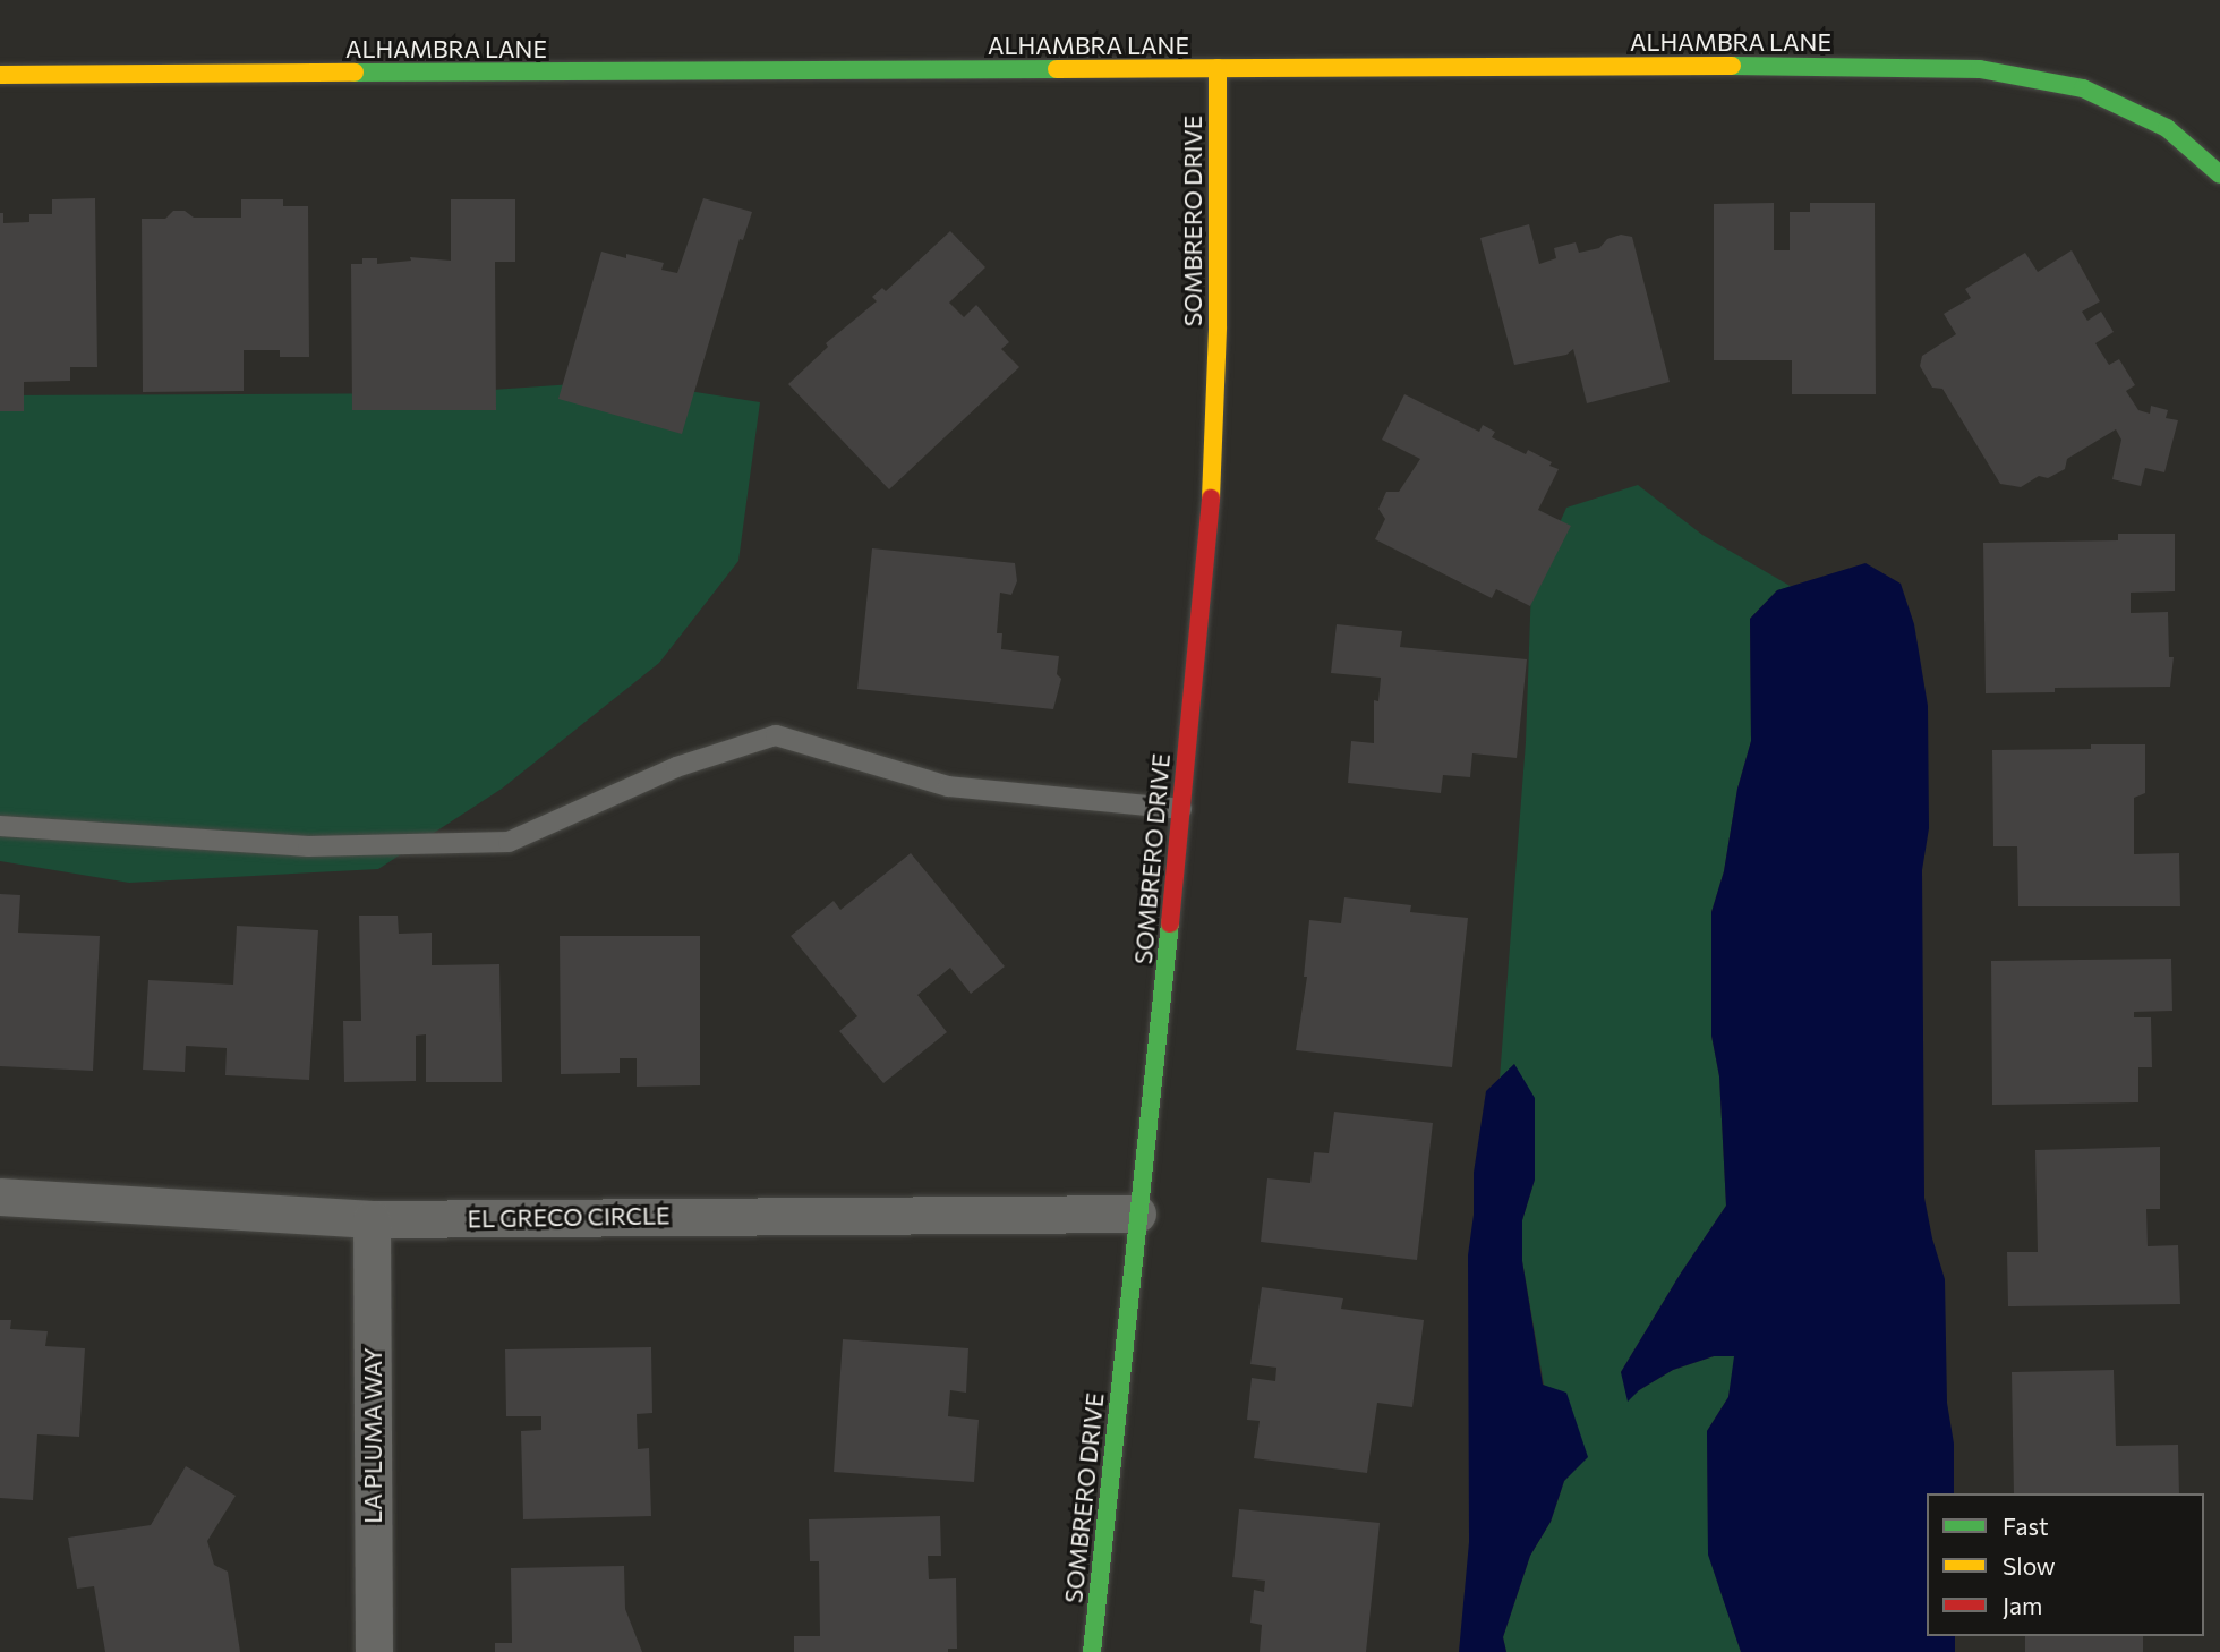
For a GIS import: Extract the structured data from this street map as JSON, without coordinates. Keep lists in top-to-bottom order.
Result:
{
  "streets": {
    "street": [
      "ALHAMBRA LANE",
      "SOMBRERO DRIVE",
      "EL GRECO CIRCLE",
      "LA PLUMA WAY"
    ]
  },
  "crossings": [
    ["ALHAMBRA LANE", "SOMBRERO DRIVE"],
    ["SOMBRERO DRIVE", "EL GRECO CIRCLE"],
    ["EL GRECO CIRCLE", "LA PLUMA WAY"]
  ],
  "legend": ["Fast", "Slow", "Jam"]
}
